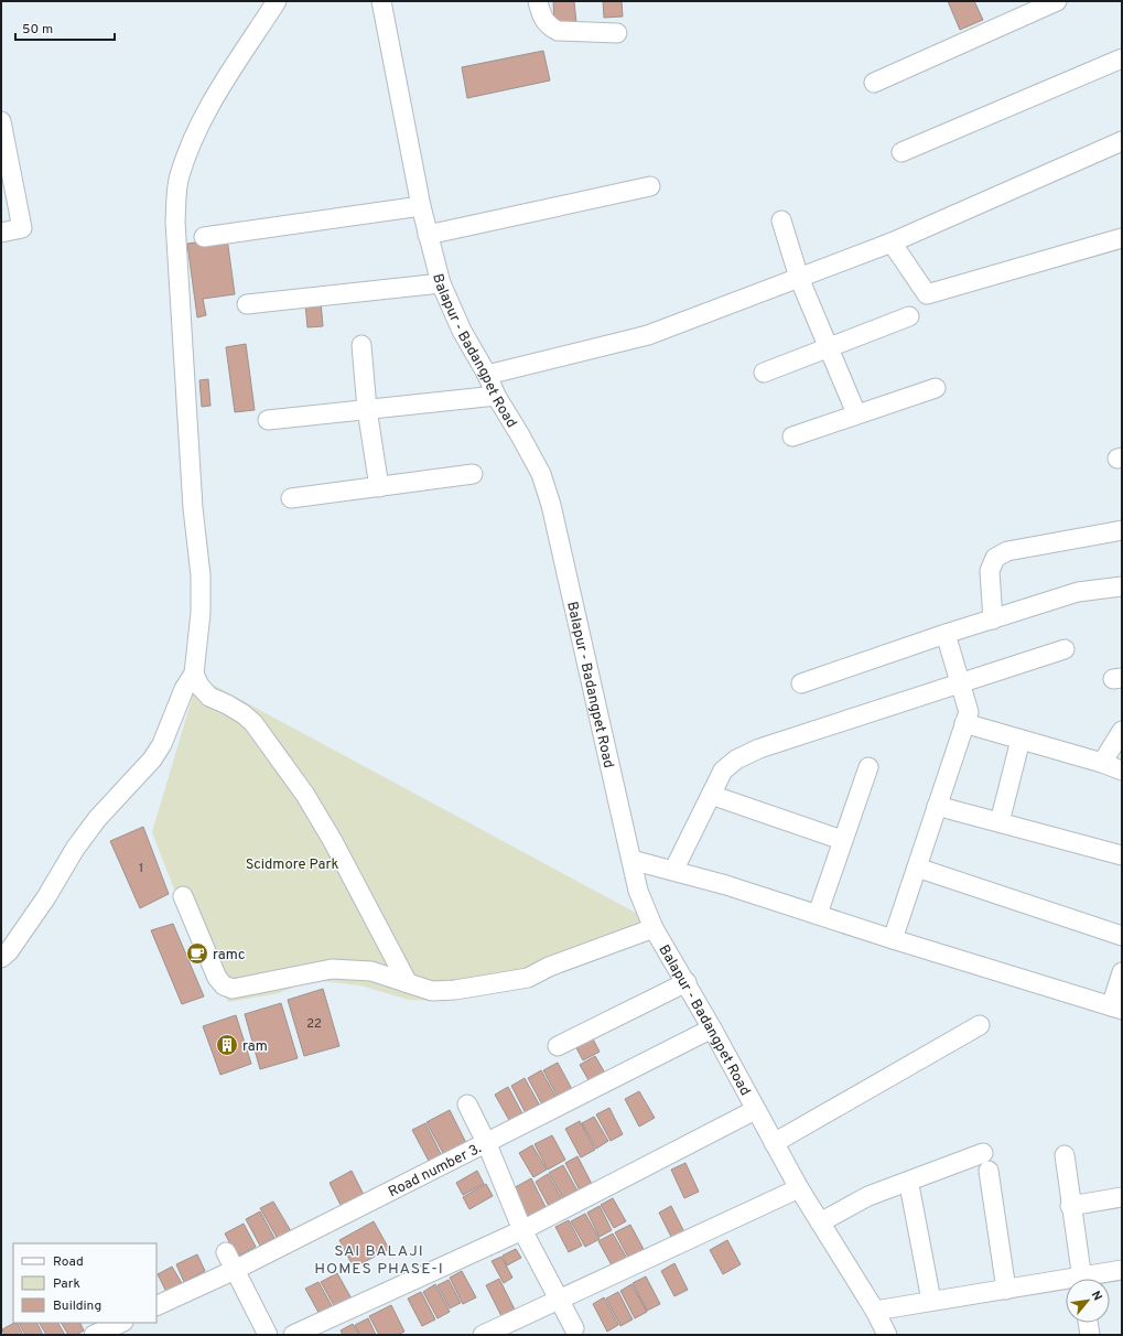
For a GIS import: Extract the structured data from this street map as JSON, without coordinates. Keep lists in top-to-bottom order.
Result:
{
  "streets": {
    "street": ["Balapur - Badangpet Road", "Road number 3."]
  },
  "crossings": [
    ["Balapur - Badangpet Road", "Road number 3."]
  ],
  "districts": ["SAI BALAJI HOMES PHASE-I"],
  "parks": ["Scidmore Park"],
  "places": {
    "cafe": ["ramc"],
    "building": ["ram"]
  },
  "house_numbers": ["1", "22"],
  "legend": ["Road", "Park", "Building"],
  "scale_bar": "50 m",
  "north": "top right"
}
